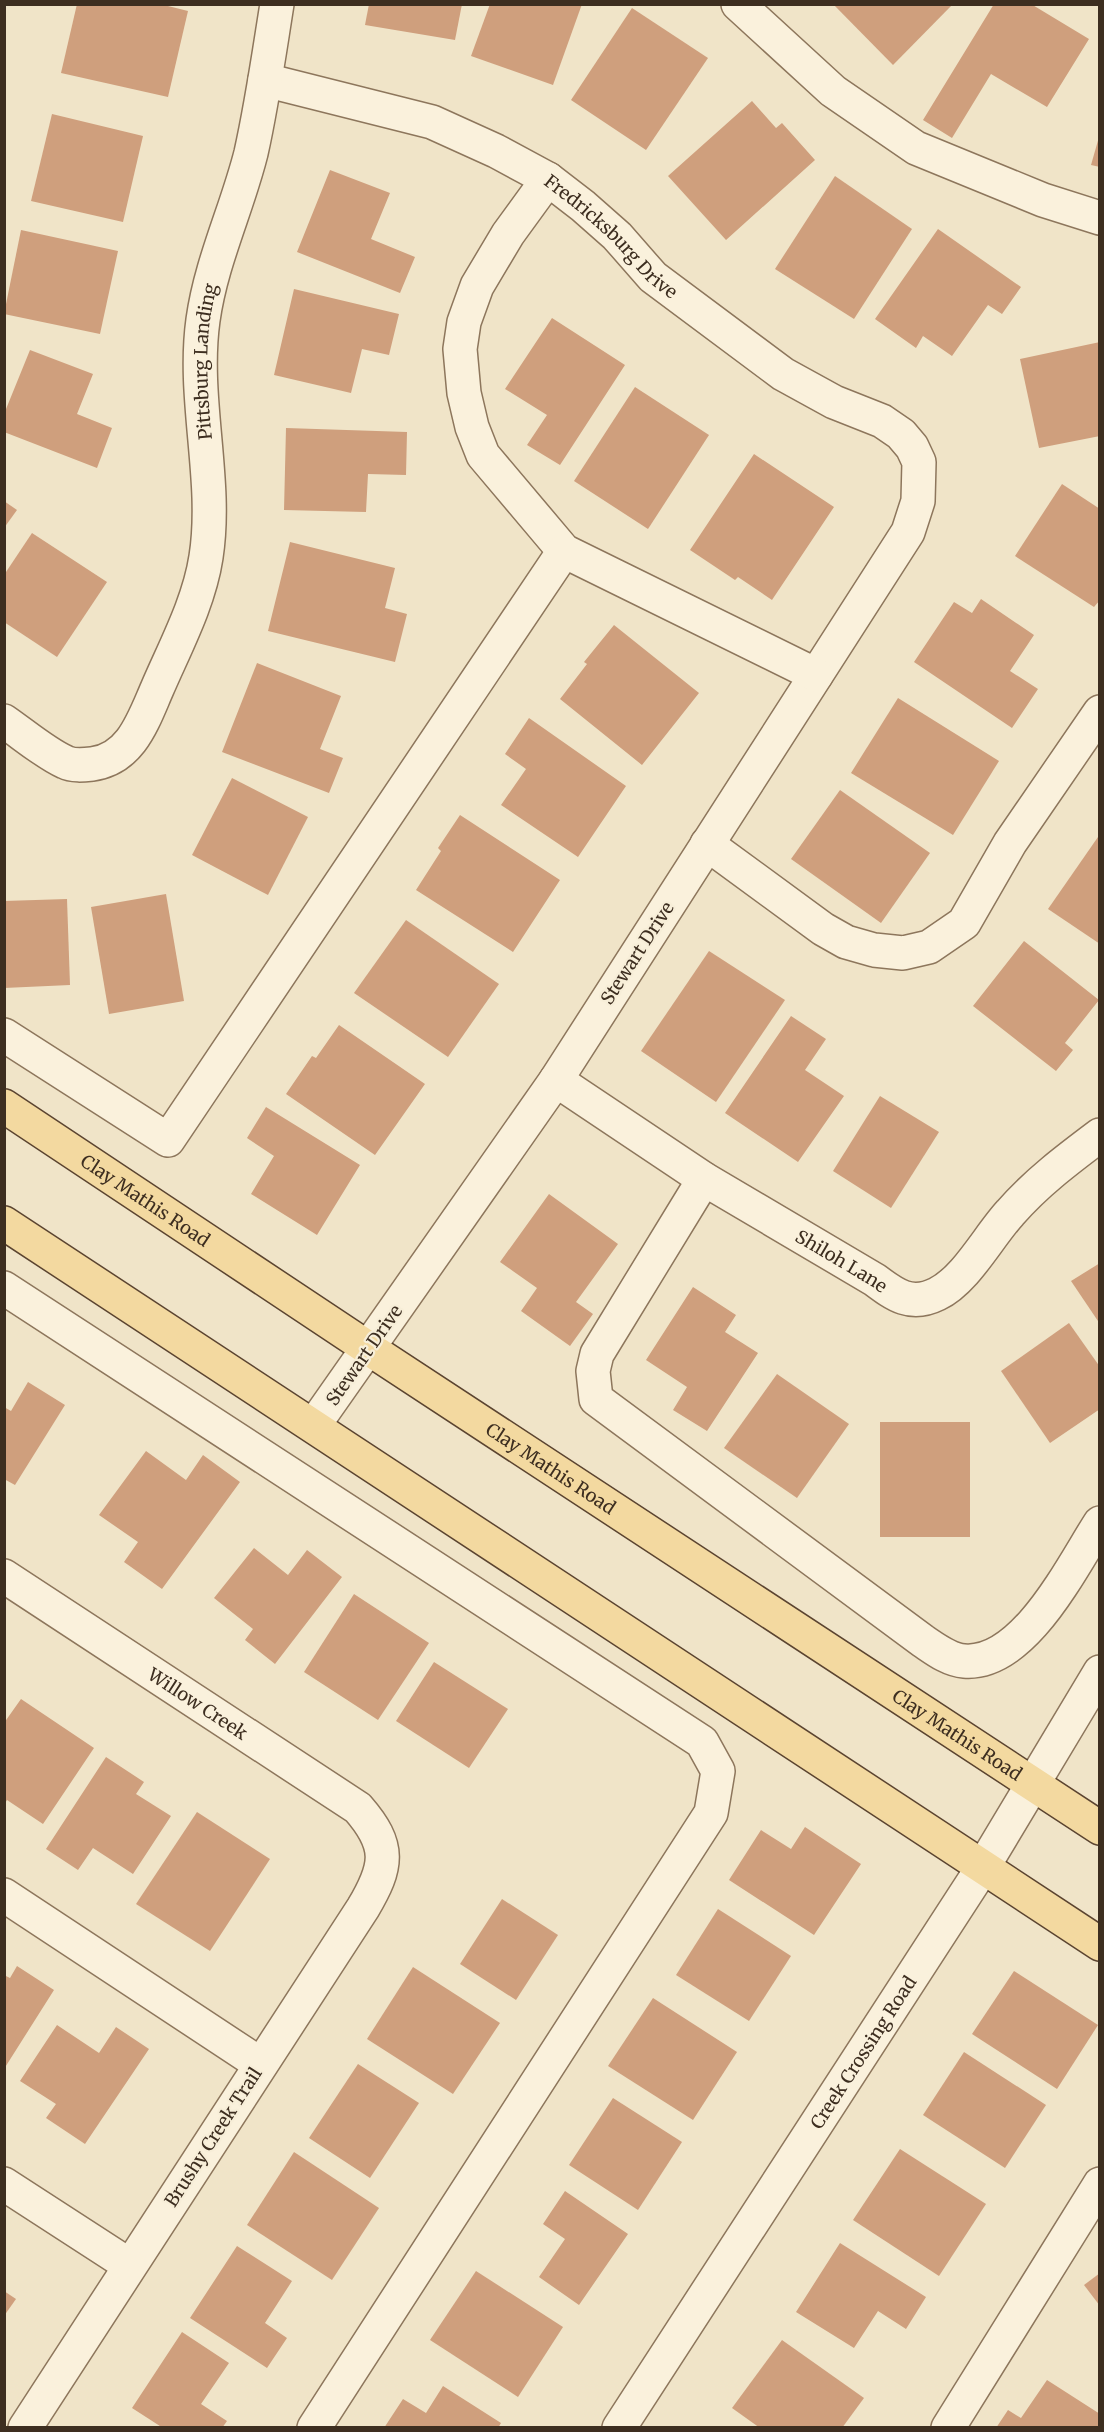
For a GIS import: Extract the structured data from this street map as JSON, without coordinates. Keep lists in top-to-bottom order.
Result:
{
  "streets": {
    "main road": ["Clay Mathis Road"],
    "street": [
      "Fredricksburg Drive",
      "Pittsburg Landing",
      "Stewart Drive",
      "Shiloh Lane",
      "Willow Creek",
      "Creek Crossing Road",
      "Brushy Creek Trail"
    ]
  },
  "crossings": [
    ["Fredricksburg Drive", "Pittsburg Landing"],
    ["Fredricksburg Drive", "Stewart Drive"],
    ["Stewart Drive", "Clay Mathis Road"],
    ["Stewart Drive", "Shiloh Lane"],
    ["Clay Mathis Road", "Creek Crossing Road"],
    ["Willow Creek", "Brushy Creek Trail"]
  ]
}
